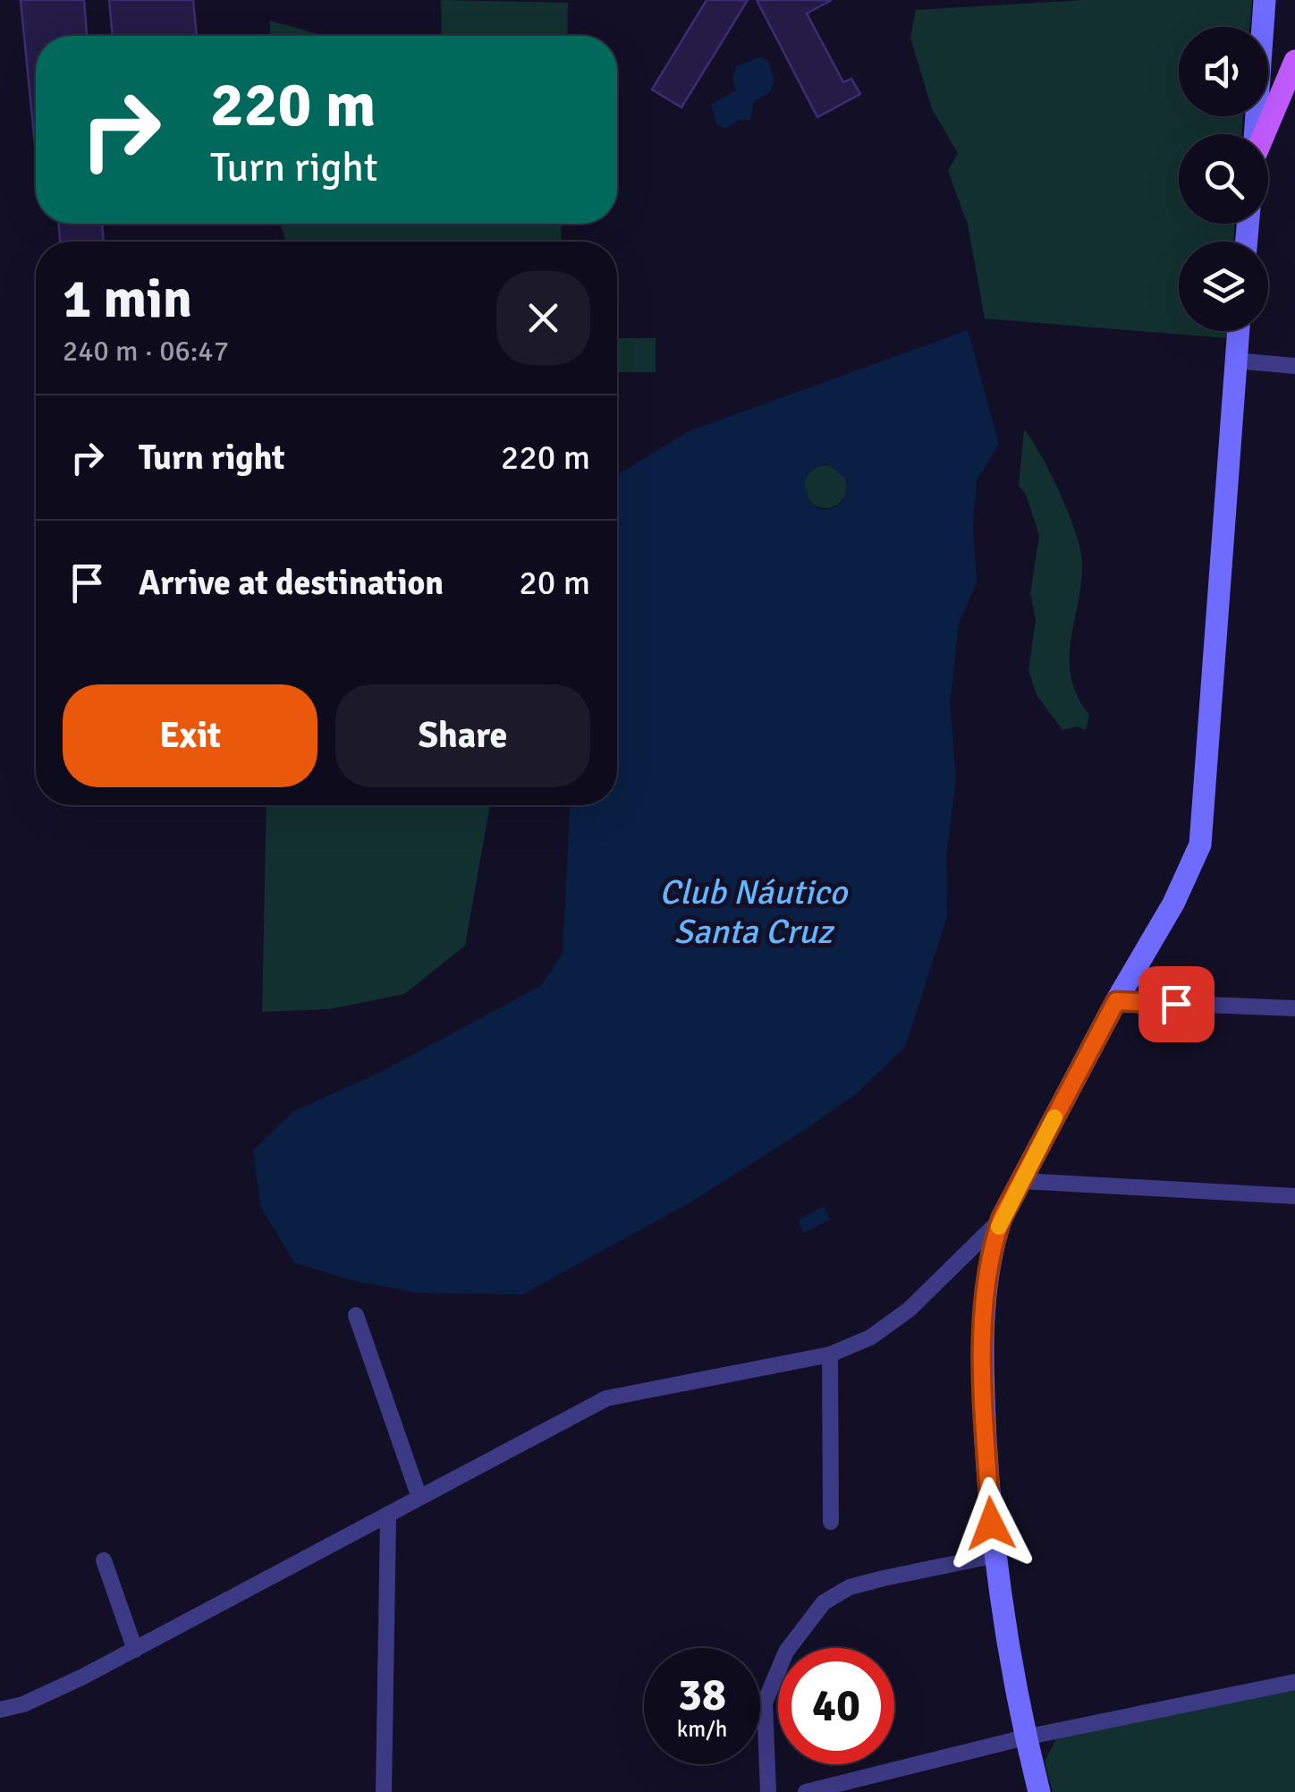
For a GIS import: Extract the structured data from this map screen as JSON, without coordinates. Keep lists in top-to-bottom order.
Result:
{
  "water": ["Club Náutico Santa Cruz"],
  "page": {
    "turn": ["220 m", "Turn right"],
    "heading": ["1 min", "240 m · 06:47"],
    "list": [
      {
        "name": "Turn right",
        "value": "220 m"
      },
      {
        "name": "Arrive at destination",
        "value": "20 m"
      }
    ],
    "buttons": ["Exit", "Share"],
    "speed": "38 km/h",
    "limit": "40"
  }
}
